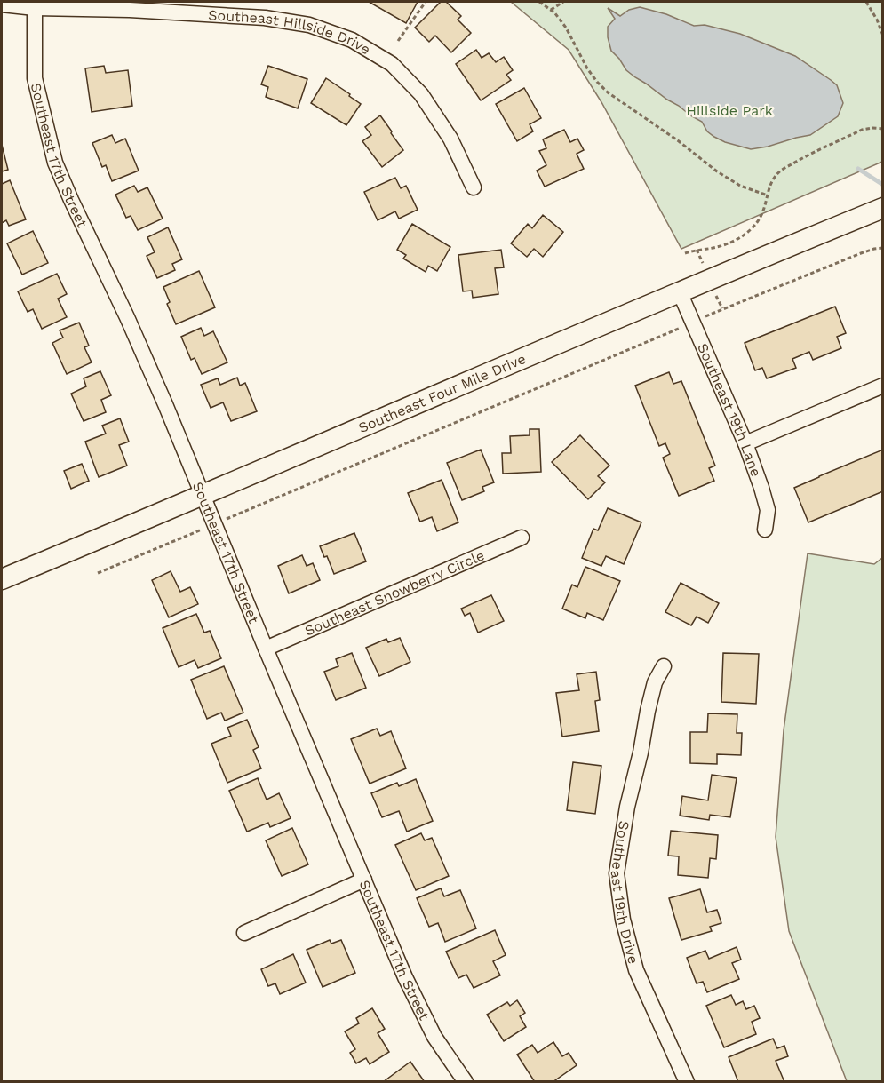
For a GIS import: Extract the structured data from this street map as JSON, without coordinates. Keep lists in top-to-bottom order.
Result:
{
  "streets": {
    "main road": ["Southeast Four Mile Drive"],
    "street": [
      "Southeast Hillside Drive",
      "Southeast 17th Street",
      "Southeast 19th Lane",
      "Southeast Snowberry Circle",
      "Southeast 19th Drive"
    ]
  },
  "crossings": [
    ["Southeast Hillside Drive", "Southeast 17th Street"],
    ["Southeast 17th Street", "Southeast Four Mile Drive"],
    ["Southeast 17th Street", "Southeast Snowberry Circle"],
    ["Southeast Four Mile Drive", "Southeast 19th Lane"]
  ],
  "parks": ["Hillside Park"]
}
